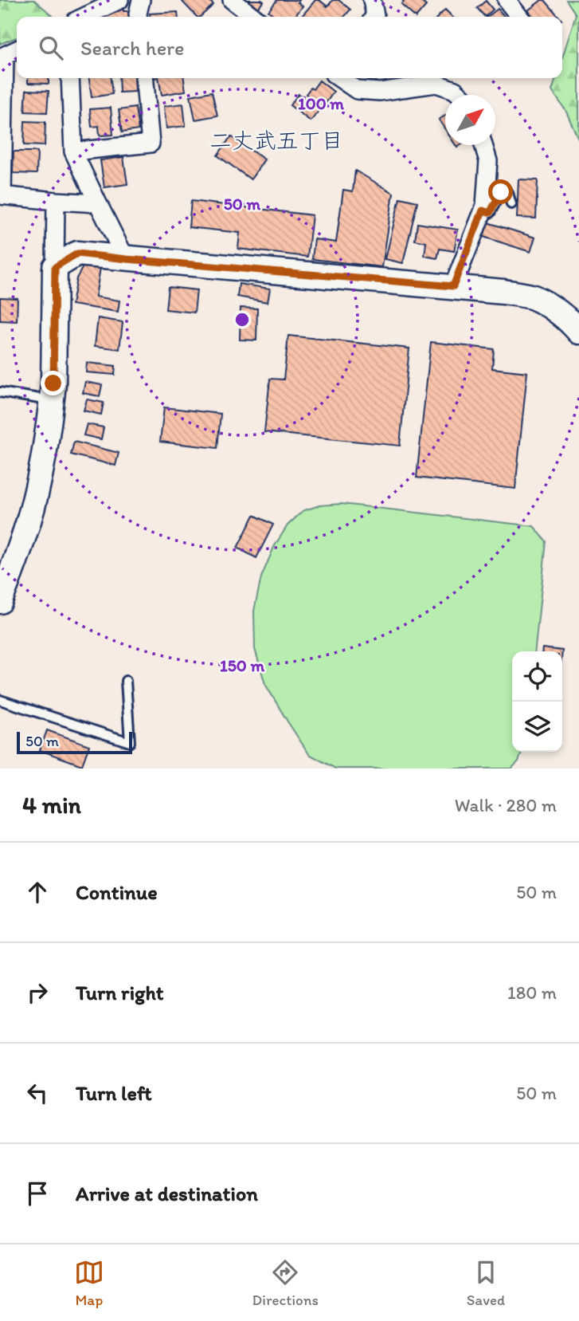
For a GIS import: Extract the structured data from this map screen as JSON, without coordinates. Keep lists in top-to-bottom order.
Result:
{
  "districts": ["二丈武五丁目"],
  "scale_bar": "50 m",
  "north": "top right",
  "page": {
    "search": "Search here",
    "scale": "50 m",
    "heading": ["4 min", "Walk · 280 m"],
    "list": [
      ["Continue", "50 m"],
      ["Turn right", "180 m"],
      ["Turn left", "50 m"],
      "Arrive at destination"
    ],
    "nav": ["Map", "Directions", "Saved"]
  },
  "rings": ["100 m", "50 m", "150 m"]
}
